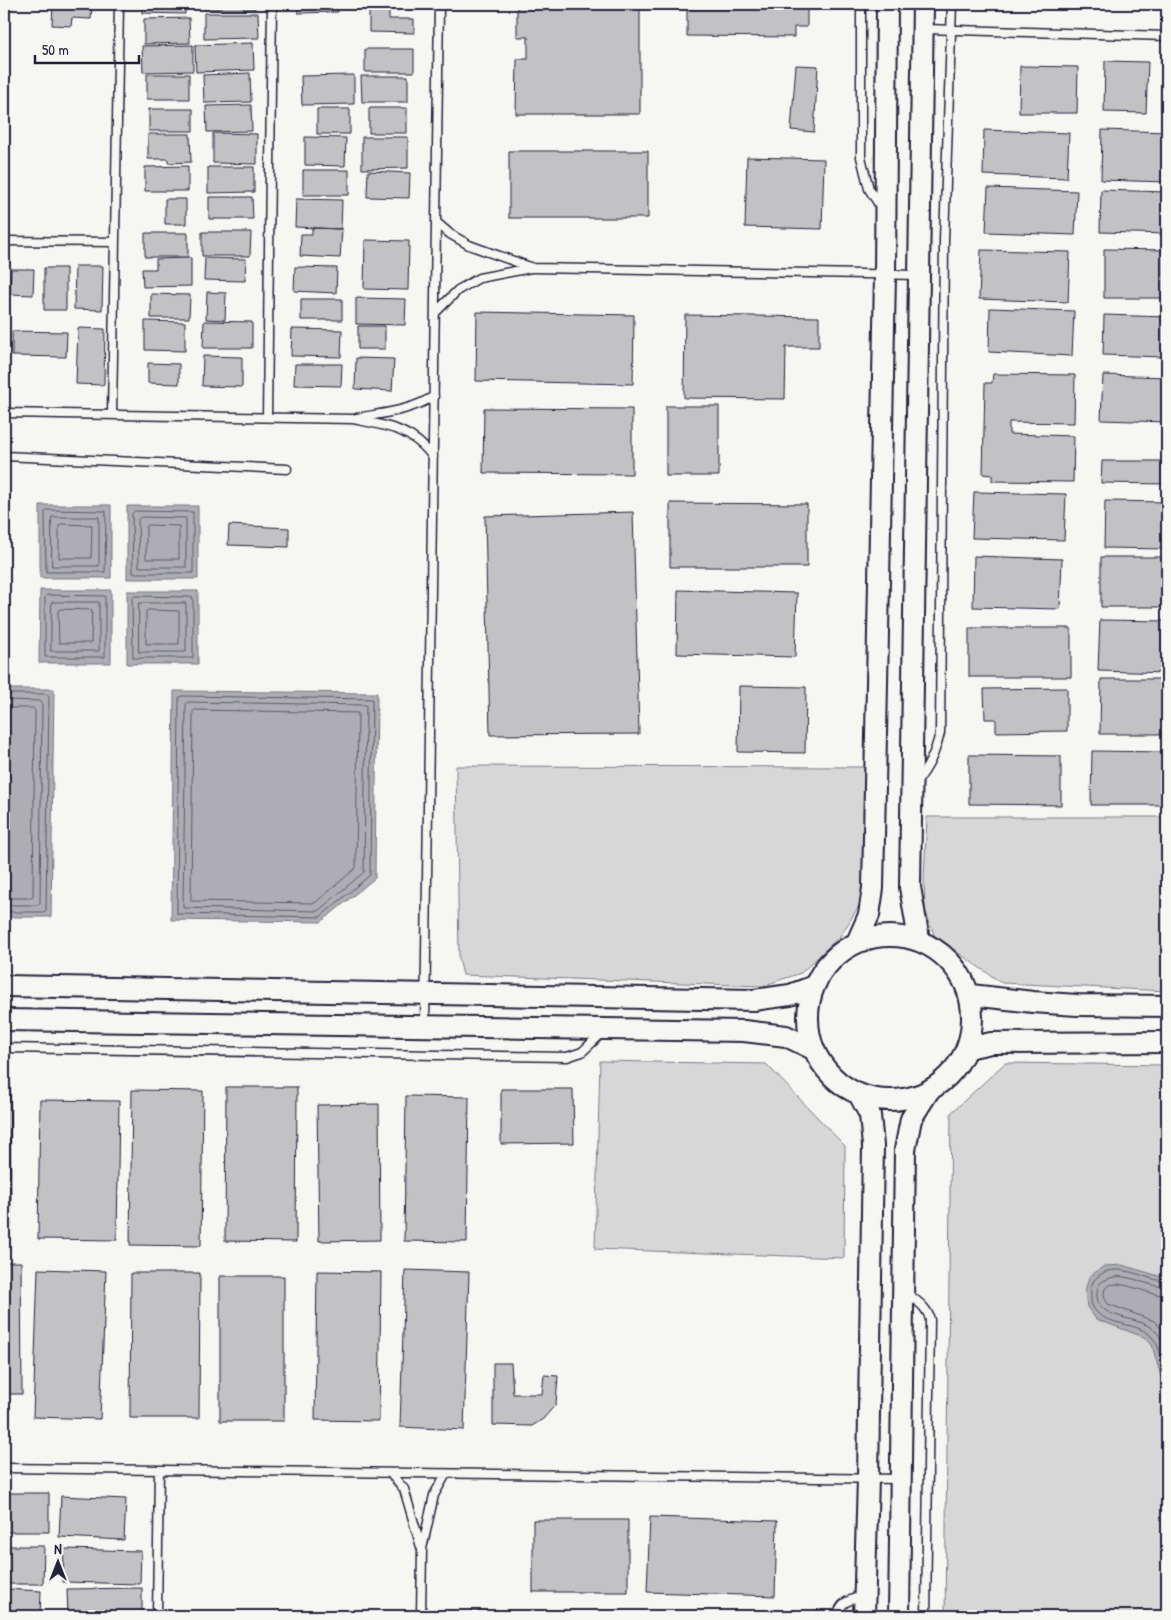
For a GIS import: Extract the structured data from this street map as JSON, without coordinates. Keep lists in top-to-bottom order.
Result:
{
  "scale_bar": "50 m",
  "north": "top"
}
